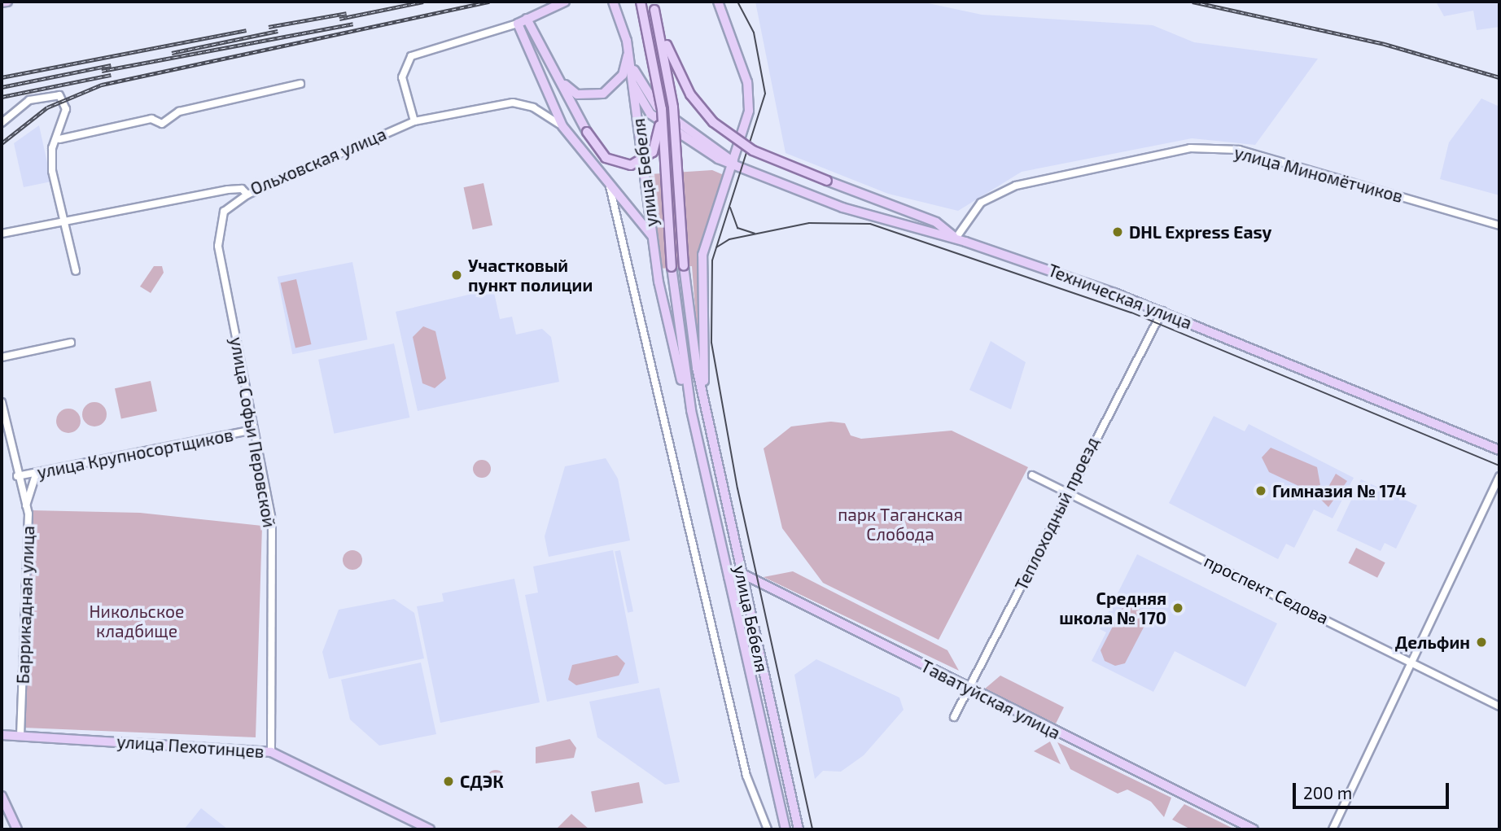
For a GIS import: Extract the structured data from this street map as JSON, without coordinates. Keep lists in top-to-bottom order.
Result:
{
  "streets": {
    "main road": [
      "улица Бебеля",
      "Техническая улица",
      "Таватуйская улица",
      "улица Пехотинцев"
    ],
    "street": [
      "Ольховская улица",
      "улица Миномётчиков",
      "улица Софьи Перовской",
      "улица Крупносортщиков",
      "Теплоходный проезд",
      "проспект Седова",
      "Баррикадная улица"
    ]
  },
  "crossings": [
    ["Ольховская улица", "улица Софьи Перовской"],
    ["улица Бебеля", "Техническая улица"],
    ["улица Бебеля", "Таватуйская улица"],
    ["улица Миномётчиков", "Техническая улица"],
    ["Техническая улица", "Теплоходный проезд"],
    ["улица Софьи Перовской", "улица Крупносортщиков"],
    ["улица Софьи Перовской", "улица Пехотинцев"],
    ["улица Крупносортщиков", "Баррикадная улица"],
    ["Теплоходный проезд", "проспект Седова"],
    ["Теплоходный проезд", "Таватуйская улица"],
    ["Баррикадная улица", "улица Пехотинцев"]
  ],
  "parks": ["парк Таганская Слобода", "Никольское кладбище"],
  "places": [
    "DHL Express Easy",
    "Участковый пункт полиции",
    "Гимназия № 174",
    "Средняя школа № 170",
    "Дельфин",
    "СДЭК"
  ],
  "scale_bar": "200 m"
}
